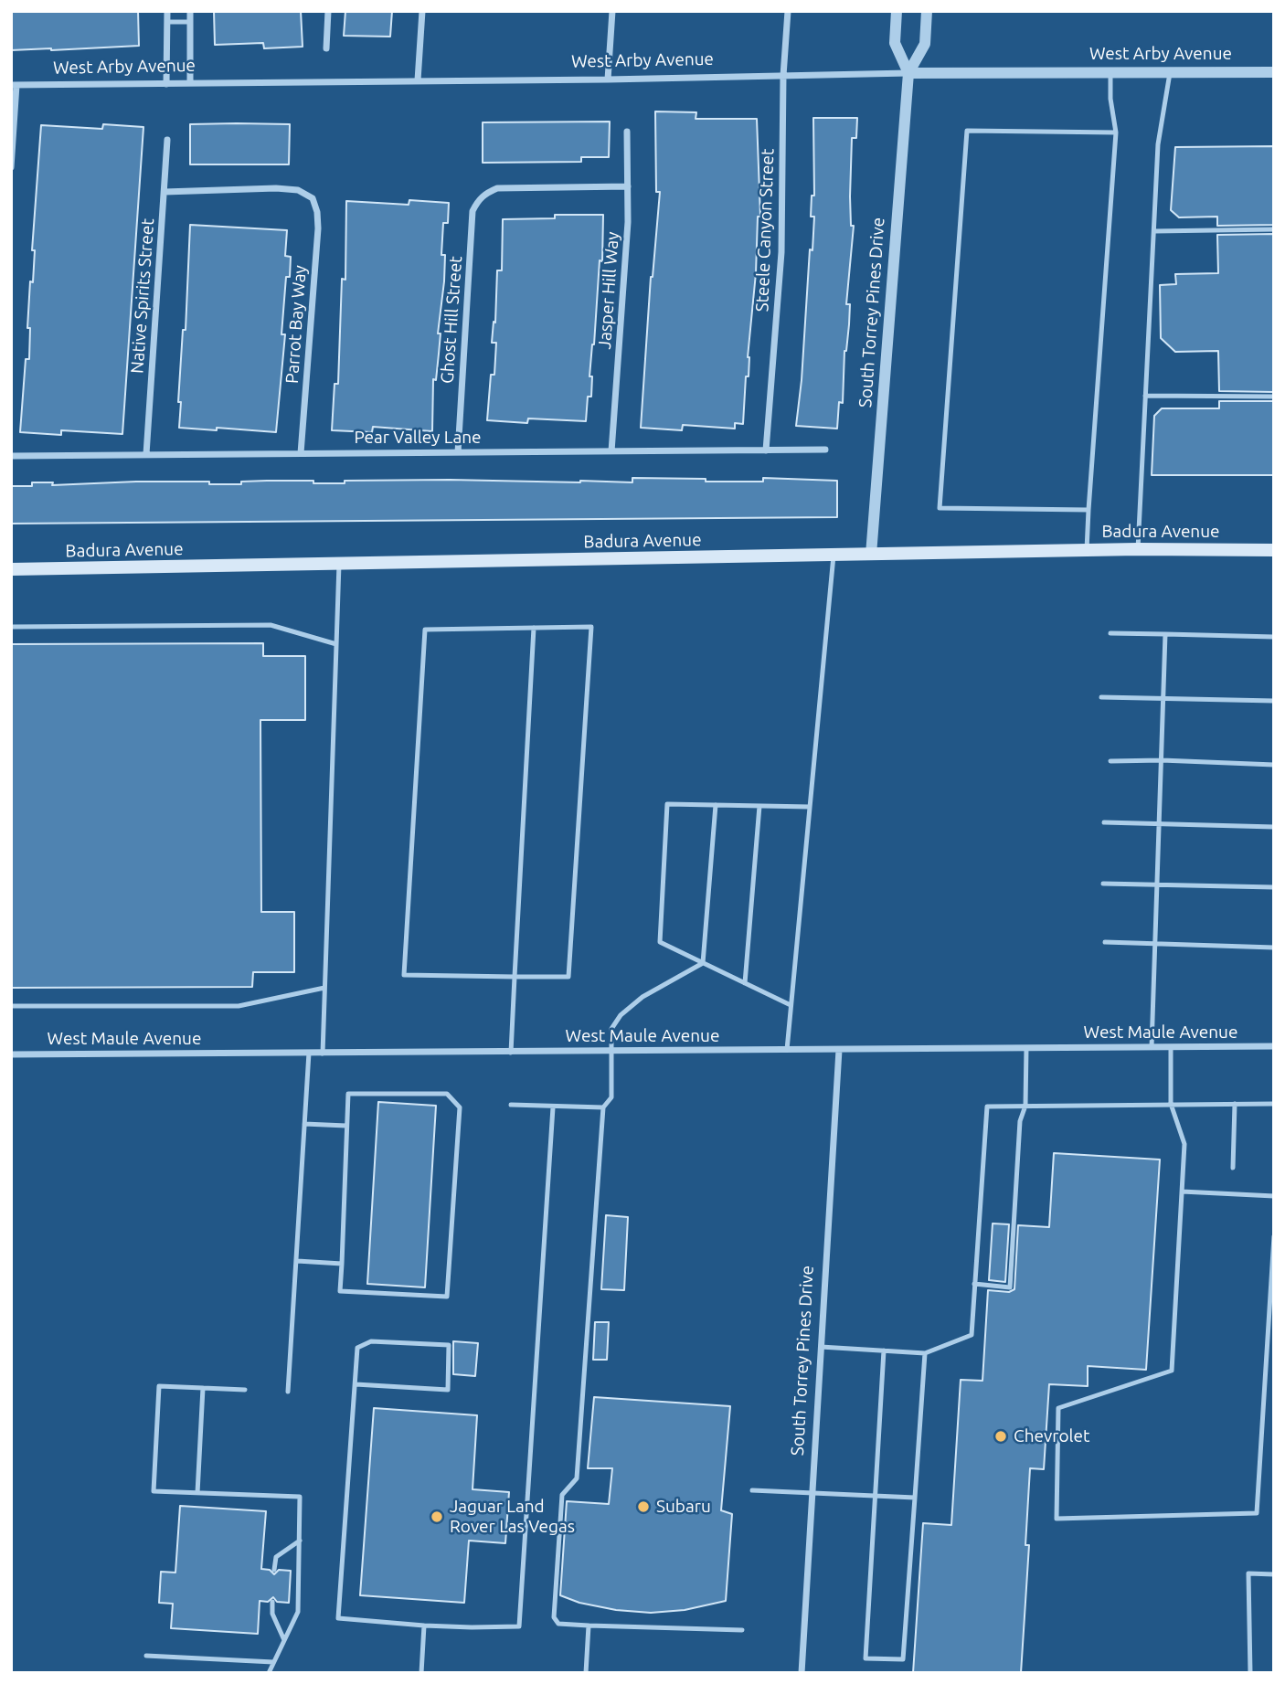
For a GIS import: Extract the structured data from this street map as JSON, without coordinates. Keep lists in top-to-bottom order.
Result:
{
  "streets": {
    "main road": ["Badura Avenue"],
    "street": [
      "West Arby Avenue",
      "Steele Canyon Street",
      "Jasper Hill Way",
      "Native Spirits Street",
      "South Torrey Pines Drive",
      "Ghost Hill Street",
      "Parrot Bay Way",
      "Pear Valley Lane",
      "West Maule Avenue"
    ]
  },
  "crossings": [
    ["West Arby Avenue", "Steele Canyon Street"],
    ["West Arby Avenue", "South Torrey Pines Drive"],
    ["Steele Canyon Street", "Pear Valley Lane"],
    ["Jasper Hill Way", "Ghost Hill Street"],
    ["Jasper Hill Way", "Pear Valley Lane"],
    ["Native Spirits Street", "Parrot Bay Way"],
    ["Native Spirits Street", "Pear Valley Lane"],
    ["South Torrey Pines Drive", "Badura Avenue"],
    ["South Torrey Pines Drive", "West Maule Avenue"],
    ["Ghost Hill Street", "Pear Valley Lane"],
    ["Parrot Bay Way", "Pear Valley Lane"]
  ],
  "places": ["Chevrolet", "Subaru", "Jaguar Land Rover Las Vegas"]
}
